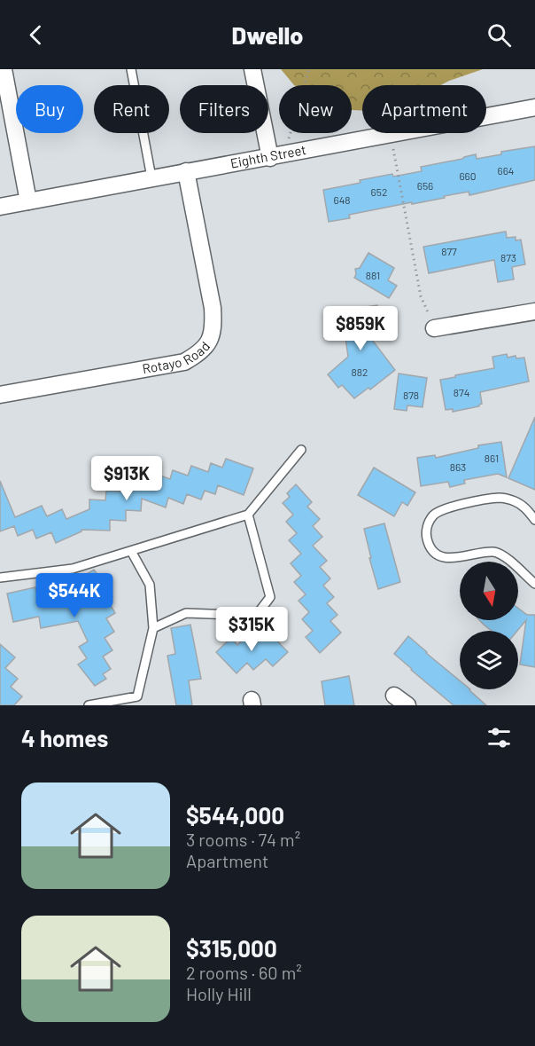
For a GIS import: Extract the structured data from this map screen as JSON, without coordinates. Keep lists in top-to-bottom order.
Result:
{
  "streets": {
    "street": ["Eighth Street", "Rotayo Road"]
  },
  "crossings": [
    ["Eighth Street", "Rotayo Road"]
  ],
  "house_numbers": [
    "664",
    "660",
    "656",
    "652",
    "648",
    "877",
    "873",
    "881",
    "882",
    "874",
    "878",
    "861",
    "863"
  ],
  "north": "bottom",
  "page": {
    "header": "Dwello",
    "chip": [
      "Buy",
      "Rent",
      "Filters",
      "New",
      "Apartment"
    ],
    "price": [
      "$859K",
      "$913K",
      "$544K",
      "$315K"
    ],
    "heading": "4 homes",
    "list": [
      {
        "name": "$544,000",
        "note": "3 rooms · 74 m² · Apartment"
      },
      {
        "name": "$315,000",
        "note": "2 rooms · 60 m² · Holly Hill"
      }
    ]
  }
}
